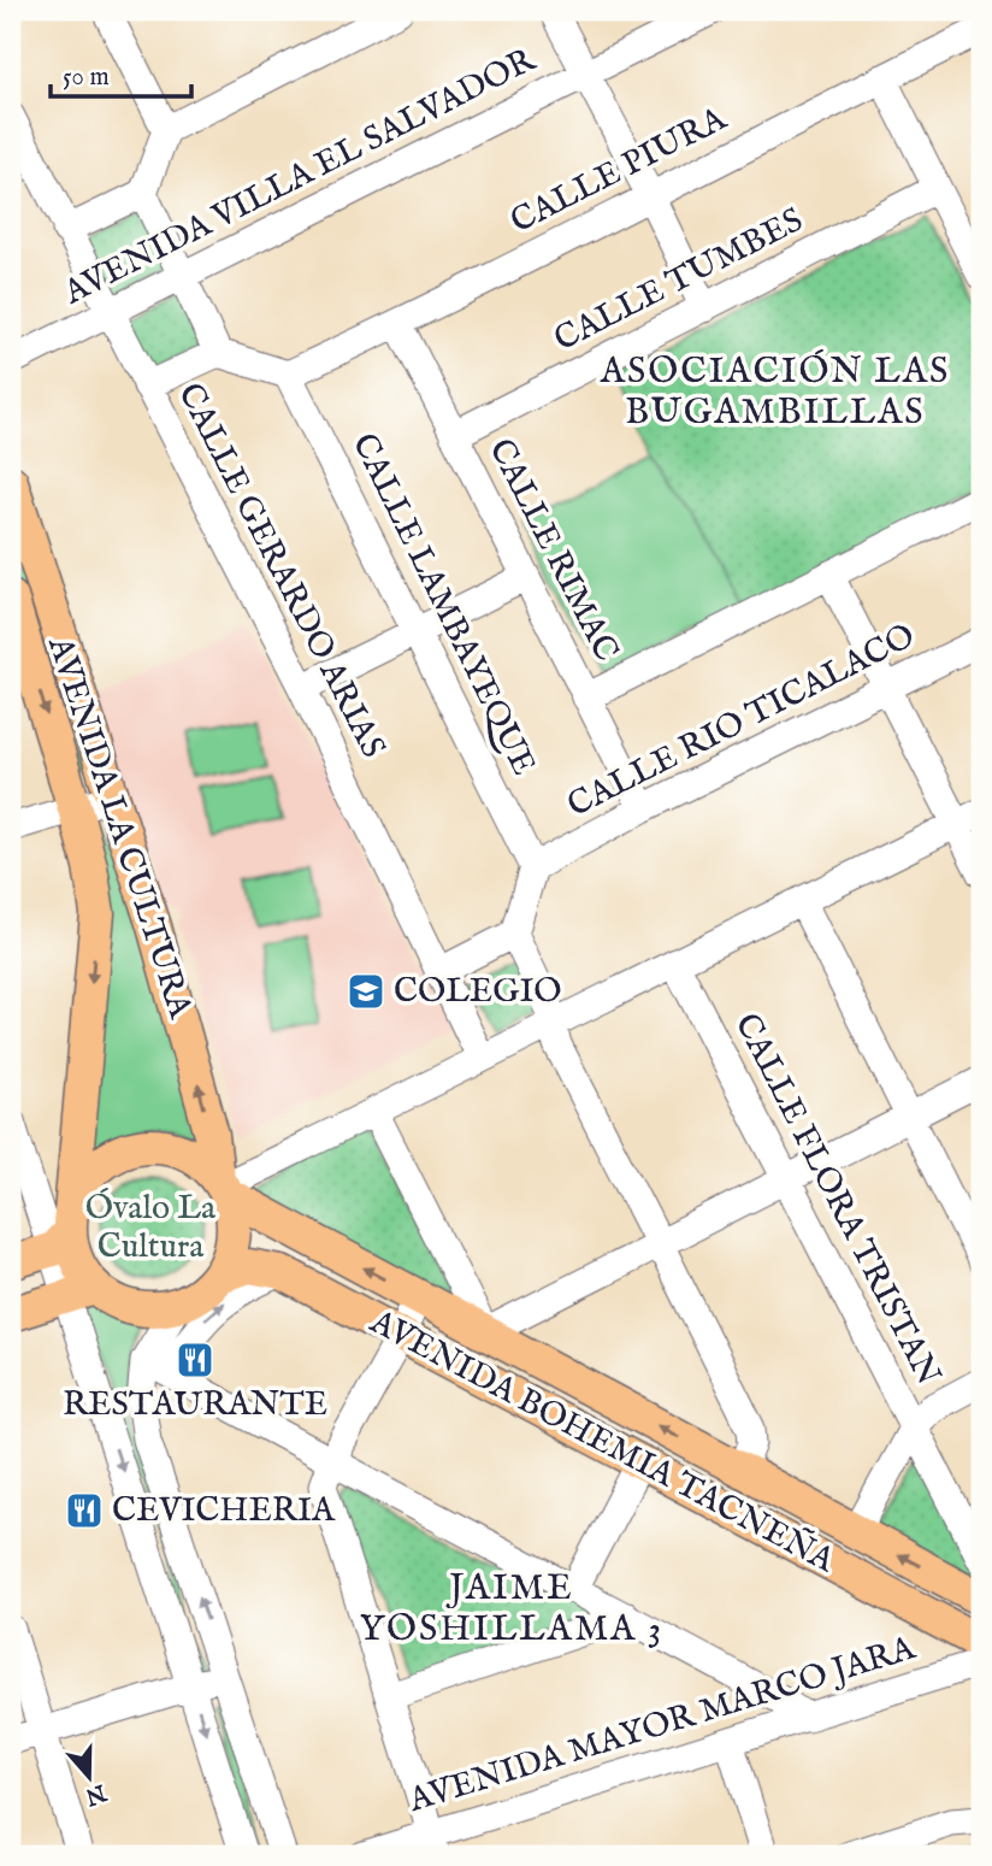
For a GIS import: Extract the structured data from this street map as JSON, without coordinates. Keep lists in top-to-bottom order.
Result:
{
  "streets": {
    "main road": ["AVENIDA LA CULTURA", "AVENIDA BOHEMIA TACNEÑA"],
    "street": [
      "CALLE PIURA",
      "AVENIDA VILLA EL SALVADOR",
      "CALLE TUMBES",
      "CALLE RIMAC",
      "CALLE GERARDO ARIAS",
      "CALLE LAMBAYEQUE",
      "CALLE RIO TICALACO",
      "CALLE FLORA TRISTAN",
      "AVENIDA MAYOR MARCO JARA"
    ]
  },
  "crossings": [
    ["CALLE PIURA", "CALLE RIMAC"],
    ["CALLE PIURA", "CALLE LAMBAYEQUE"],
    ["AVENIDA VILLA EL SALVADOR", "CALLE GERARDO ARIAS"],
    ["CALLE TUMBES", "CALLE RIMAC"],
    ["CALLE RIMAC", "CALLE RIO TICALACO"],
    ["CALLE LAMBAYEQUE", "CALLE RIO TICALACO"],
    ["AVENIDA LA CULTURA", "AVENIDA BOHEMIA TACNEÑA"]
  ],
  "districts": ["ASOCIACIÓN LAS BUGAMBILLAS", "JAIME YOSHILLAMA 3"],
  "parks": ["Óvalo La Cultura"],
  "places": {
    "school or university": ["COLEGIO"],
    "restaurant": ["RESTAURANTE", "CEVICHERIA"]
  },
  "scale_bar": "50 m",
  "north": "bottom"
}
